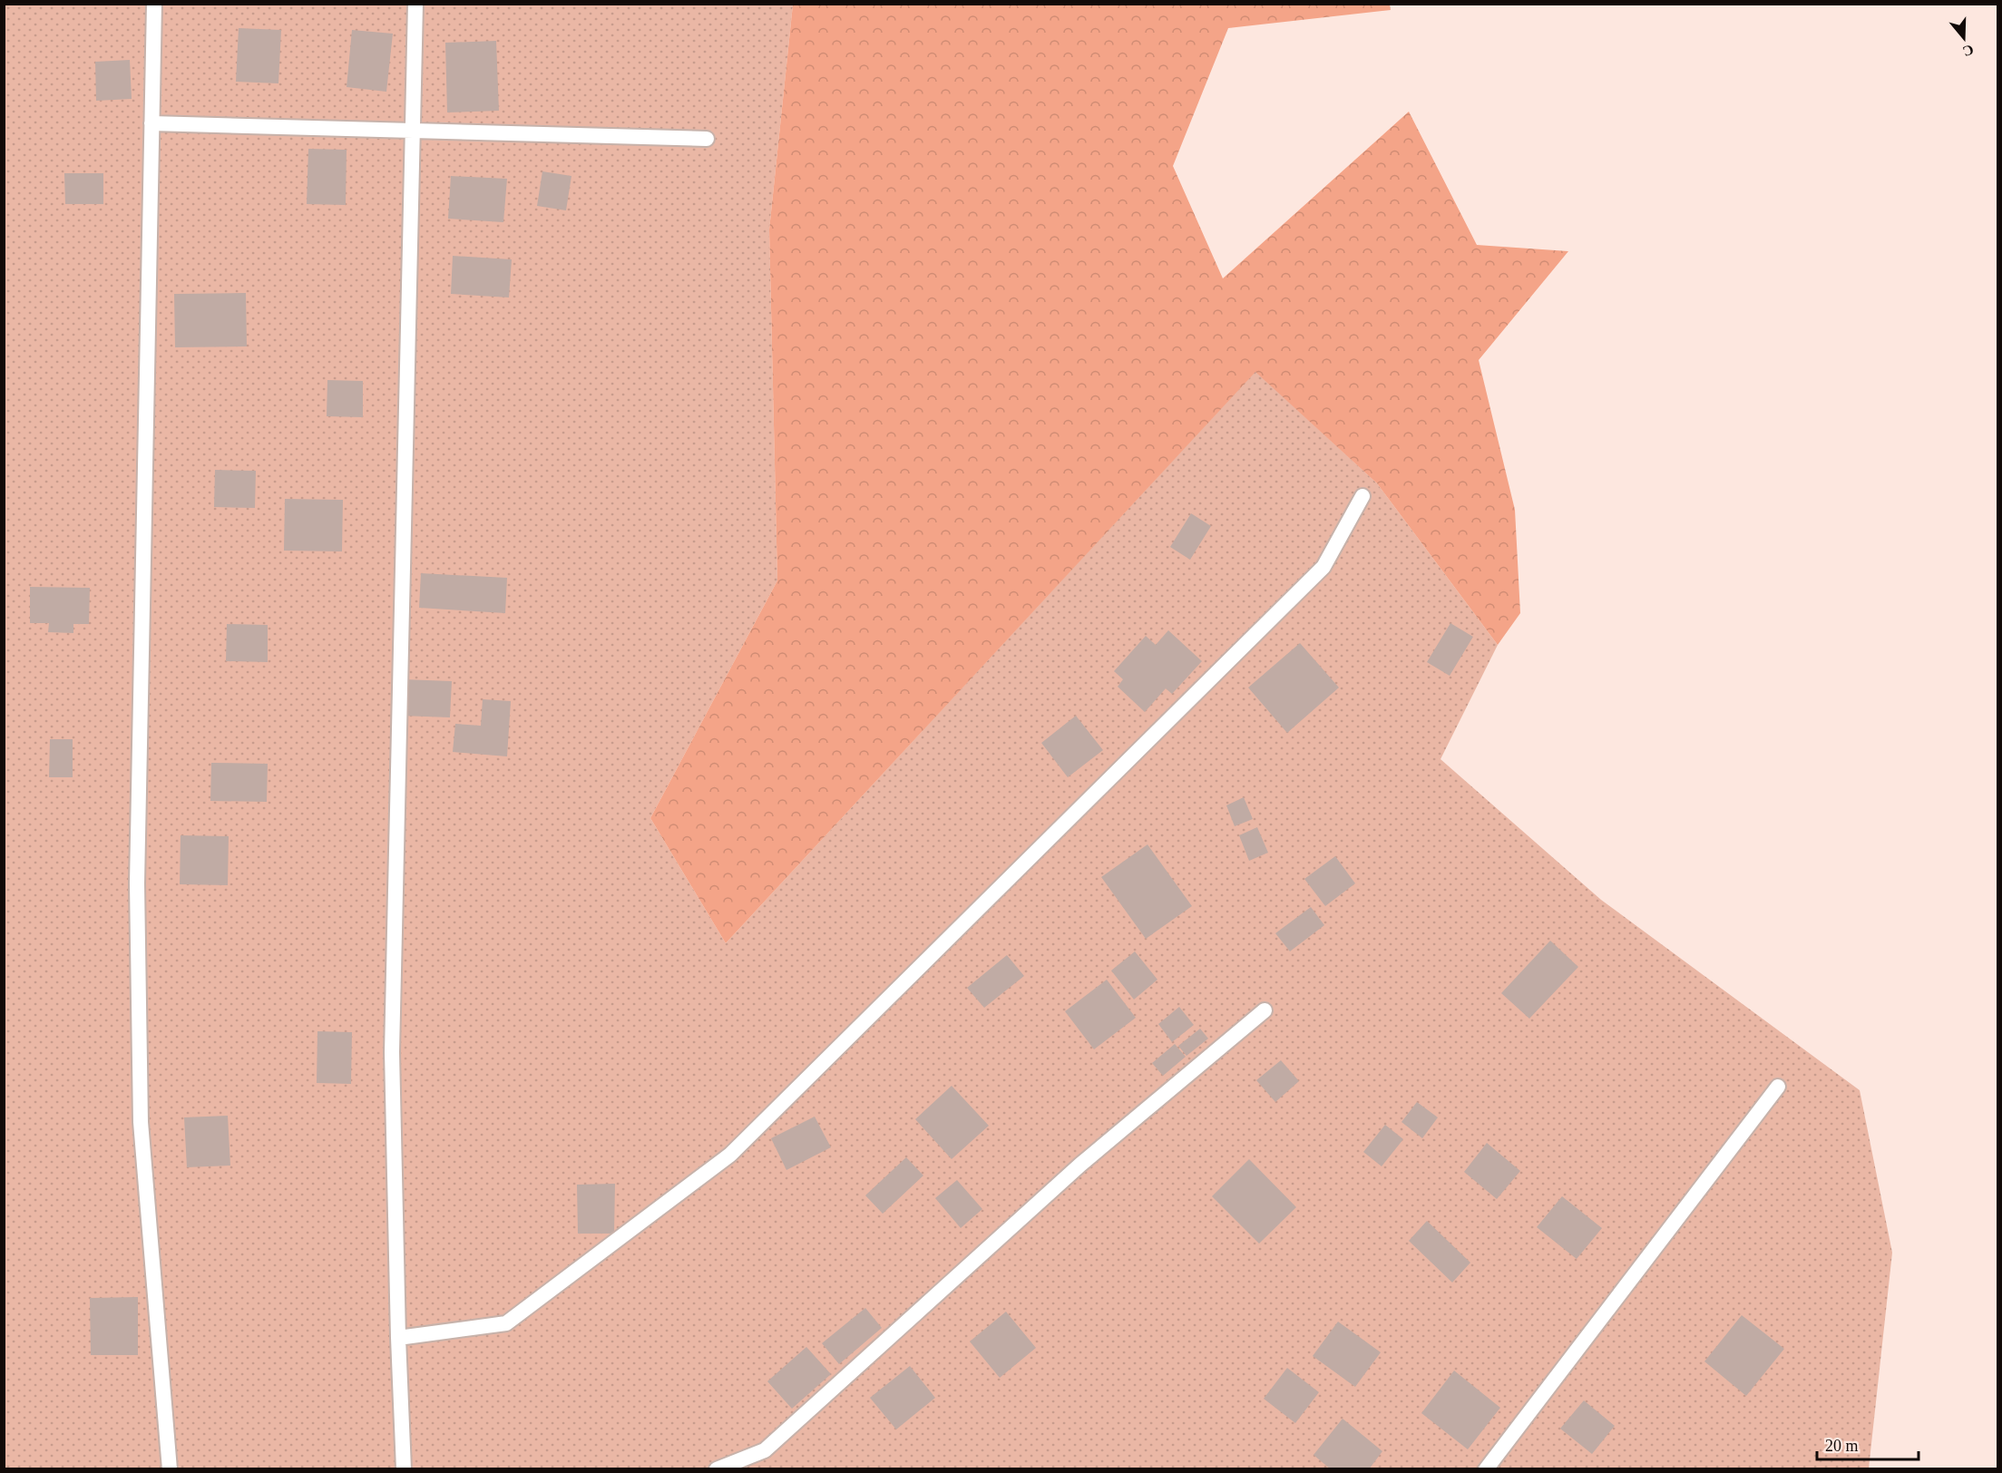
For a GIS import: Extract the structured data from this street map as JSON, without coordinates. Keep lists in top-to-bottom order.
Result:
{
  "scale_bar": "20 m",
  "north": "bottom"
}
